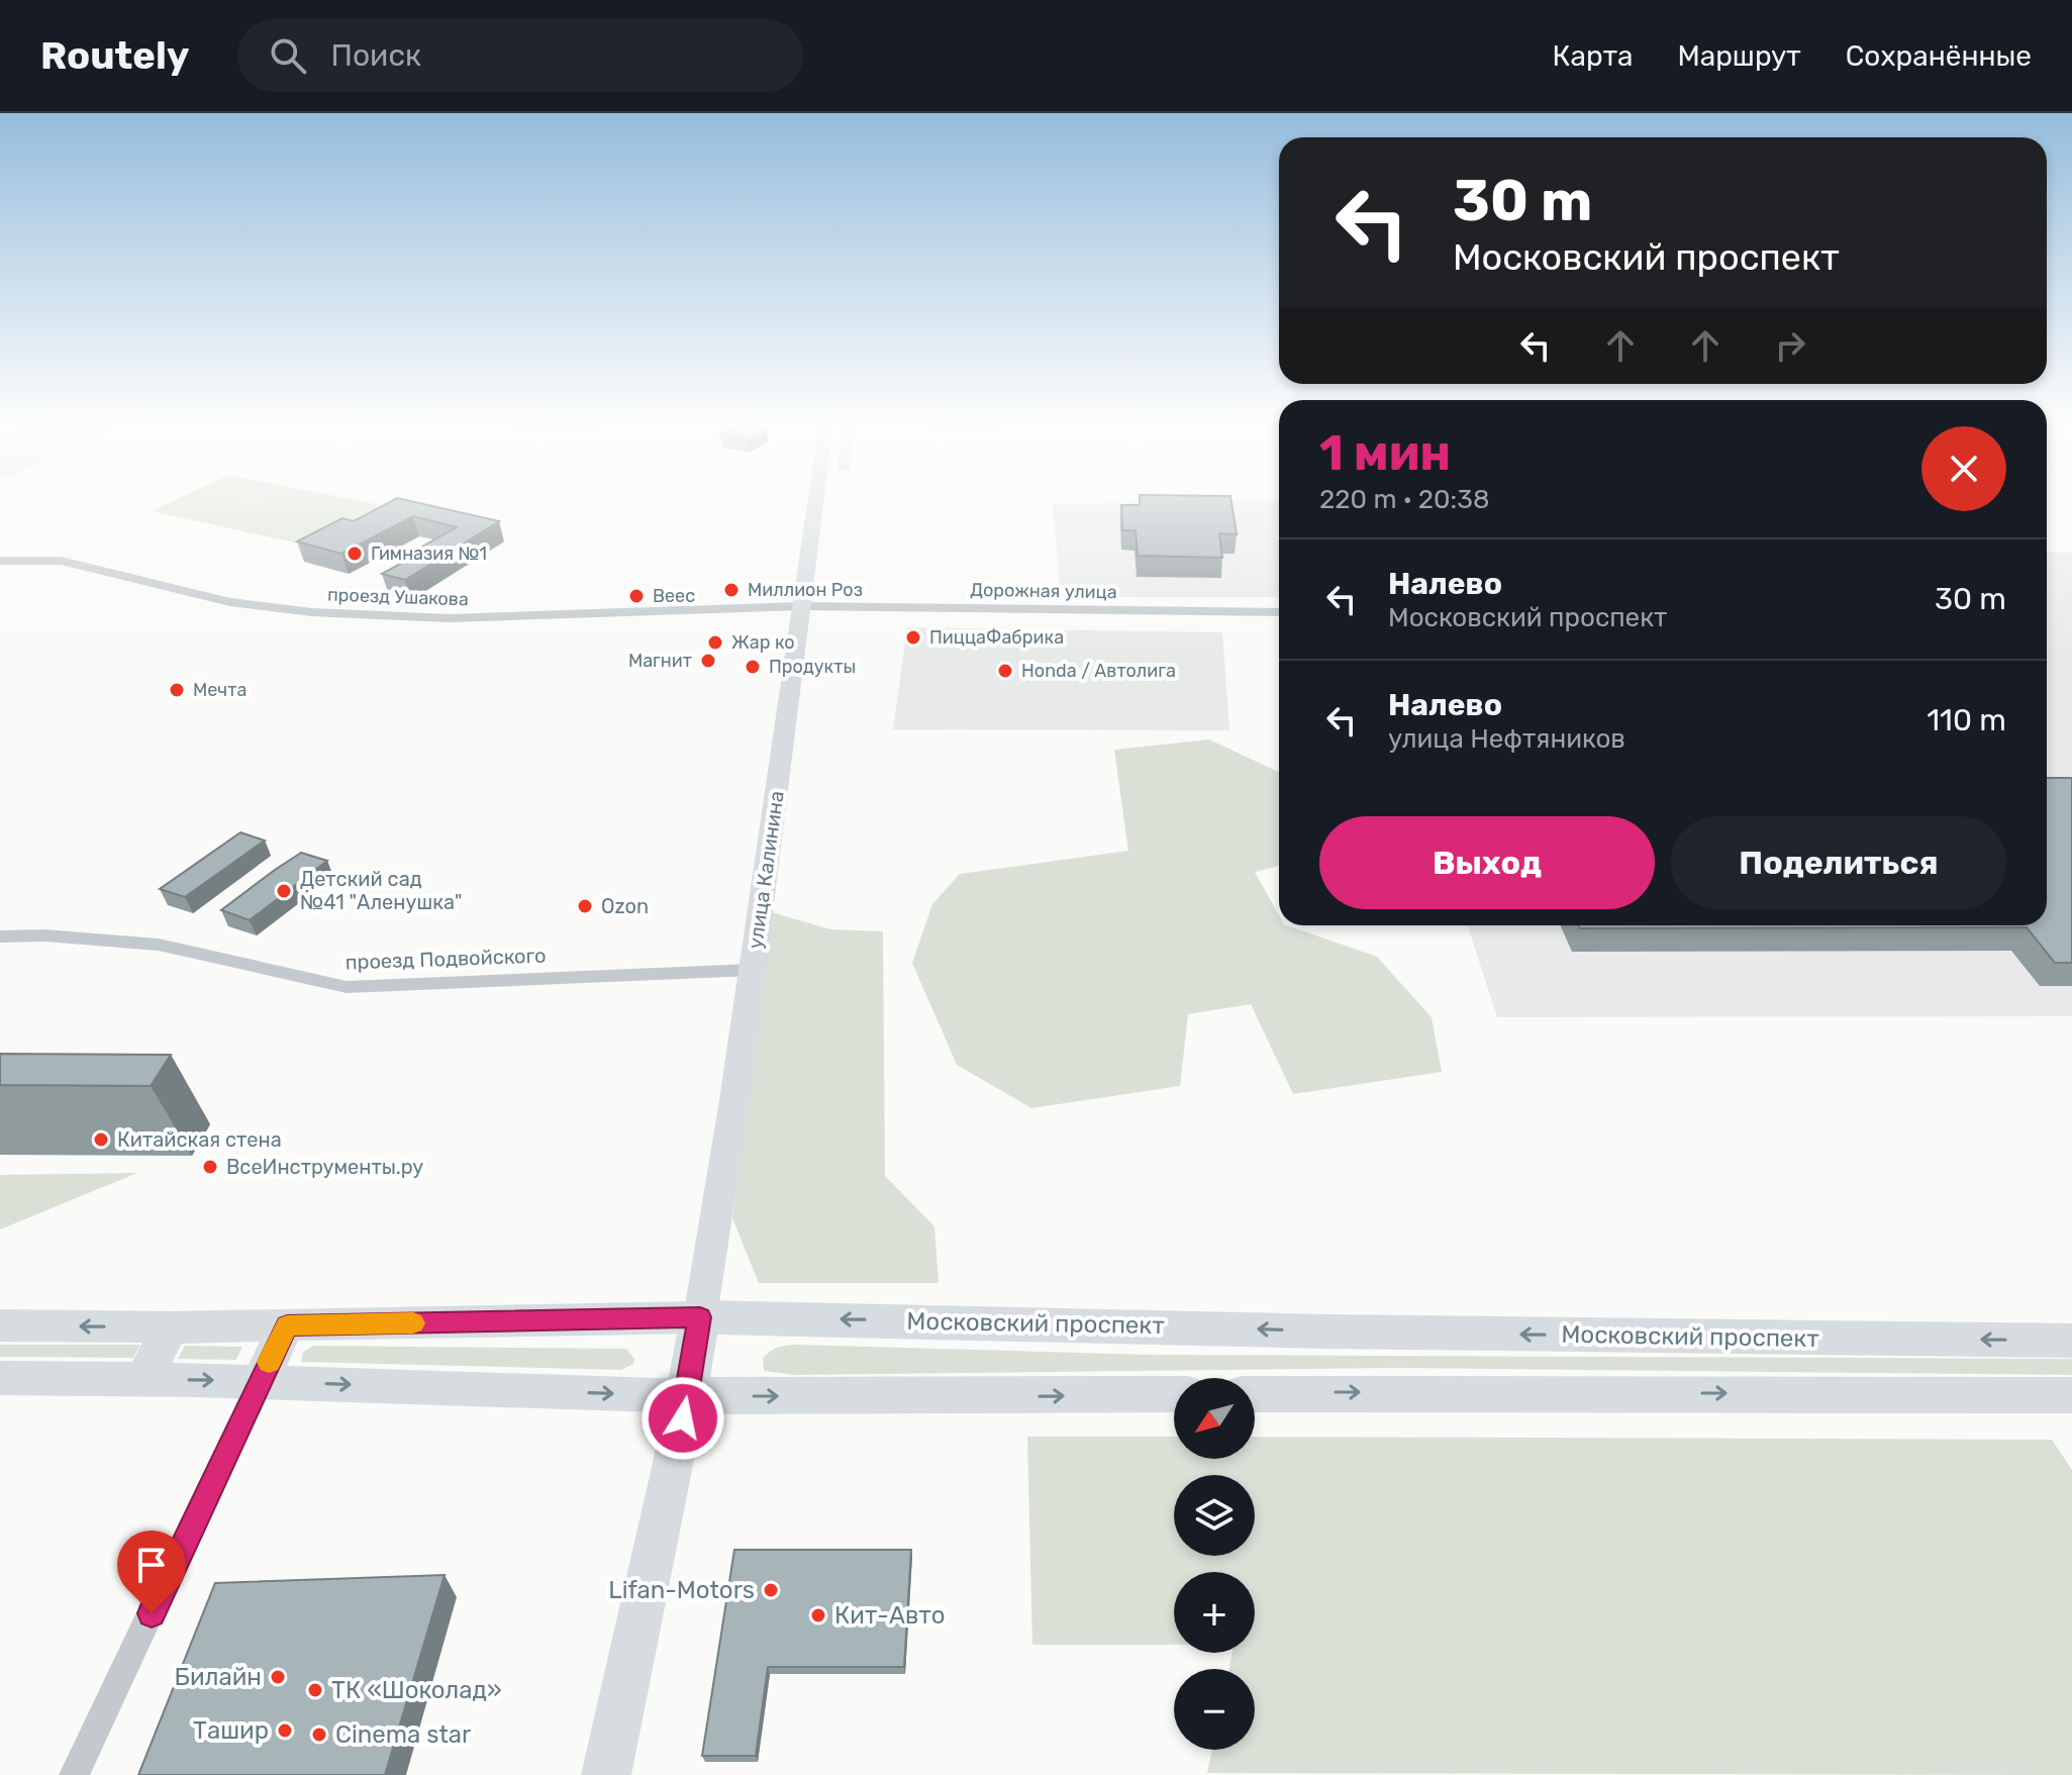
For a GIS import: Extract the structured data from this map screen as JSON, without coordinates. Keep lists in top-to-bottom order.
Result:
{
  "streets": {
    "highway": ["Московский проспект"],
    "main road": ["улица Калинина"],
    "street": ["Дорожная улица", "проезд Ушакова", "проезд Подвойского"]
  },
  "crossings": [
    ["Дорожная улица", "проезд Ушакова"],
    ["Дорожная улица", "улица Калинина"],
    ["проезд Ушакова", "улица Калинина"],
    ["улица Калинина", "проезд Подвойского"],
    ["улица Калинина", "Московский проспект"]
  ],
  "one_way": ["Московский проспект"],
  "places": [
    "Гимназия №1",
    "Миллион Роз",
    "Веес",
    "ПиццаФабрика",
    "Жар ко",
    "Магнит",
    "Продукты",
    "Honda / Автолига",
    "Мечта",
    "Детский сад №41 \"Аленушка\"",
    "Ozon",
    "Китайская стена",
    "ВсеИнструменты.ру",
    "Lifan-Motors",
    "Кит-Авто",
    "Билайн",
    "ТК «Шоколад»",
    "Ташир",
    "Cinema star"
  ],
  "north": "bottom left",
  "page": {
    "header": "Routely",
    "search": "Поиск",
    "nav": ["Карта", "Маршрут", "Сохранённые"],
    "turn": ["30 m", "Московский проспект"],
    "heading": ["1 мин", "220 m · 20:38"],
    "list": [
      {
        "name": "Налево",
        "note": "Московский проспект",
        "value": "30 m"
      },
      {
        "name": "Налево",
        "note": "улица Нефтяников",
        "value": "110 m"
      }
    ],
    "buttons": ["Выход", "Поделиться"],
    "map_buttons": ["+", "−"]
  }
}
